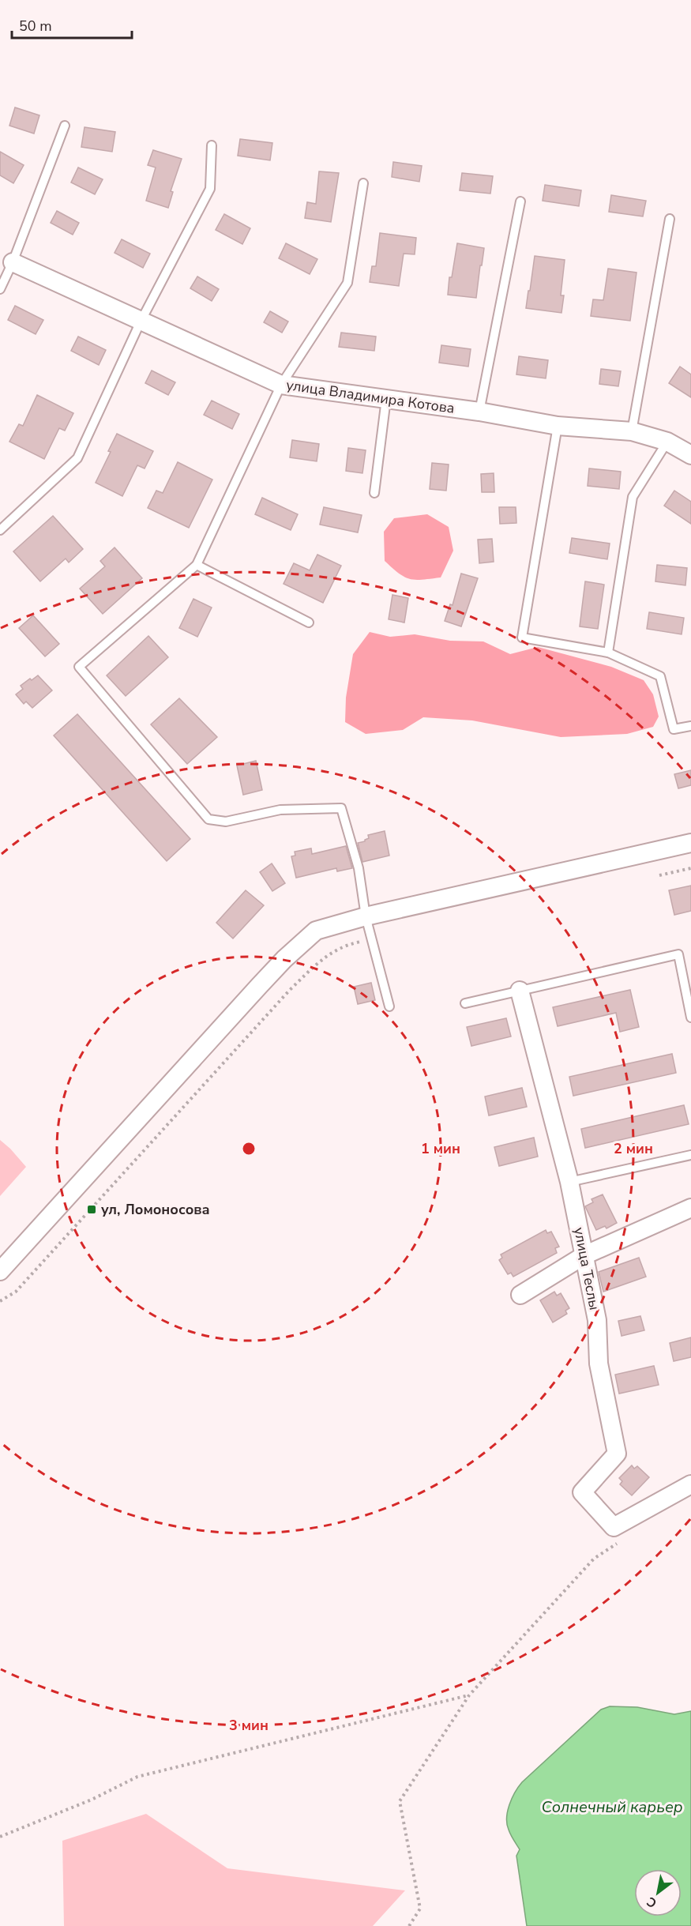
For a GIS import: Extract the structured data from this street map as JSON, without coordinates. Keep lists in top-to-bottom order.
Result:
{
  "streets": {
    "street": ["улица Владимира Котова", "улица Теслы"]
  },
  "water": ["Солнечный карьер"],
  "places": {
    "transit": ["ул, Ломоносова"]
  },
  "scale_bar": "50 m",
  "north": "bottom left",
  "rings": ["1 мин", "2 мин", "3 мин"]
}
